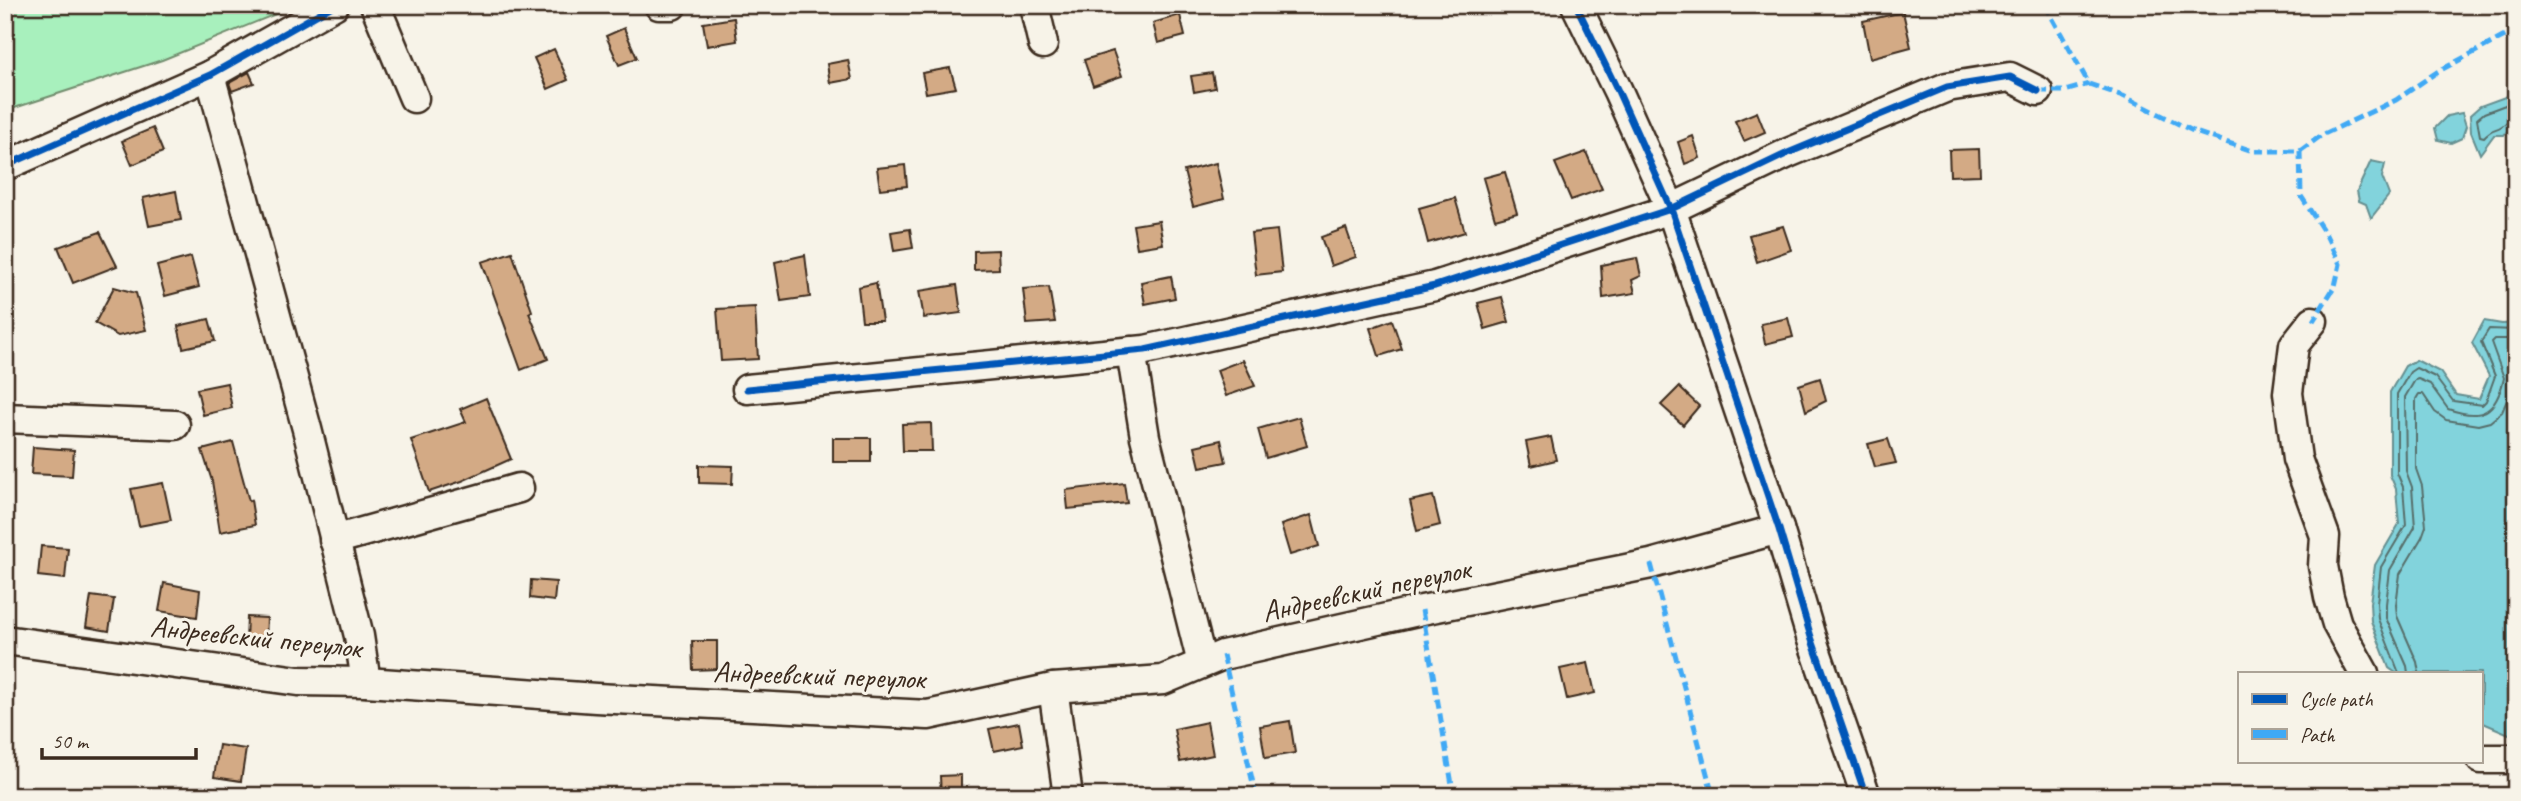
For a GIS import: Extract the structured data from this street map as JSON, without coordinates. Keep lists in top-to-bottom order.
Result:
{
  "streets": {
    "street": ["Андреевский переулок"]
  },
  "legend": ["Cycle path", "Path"],
  "scale_bar": "50 m"
}
